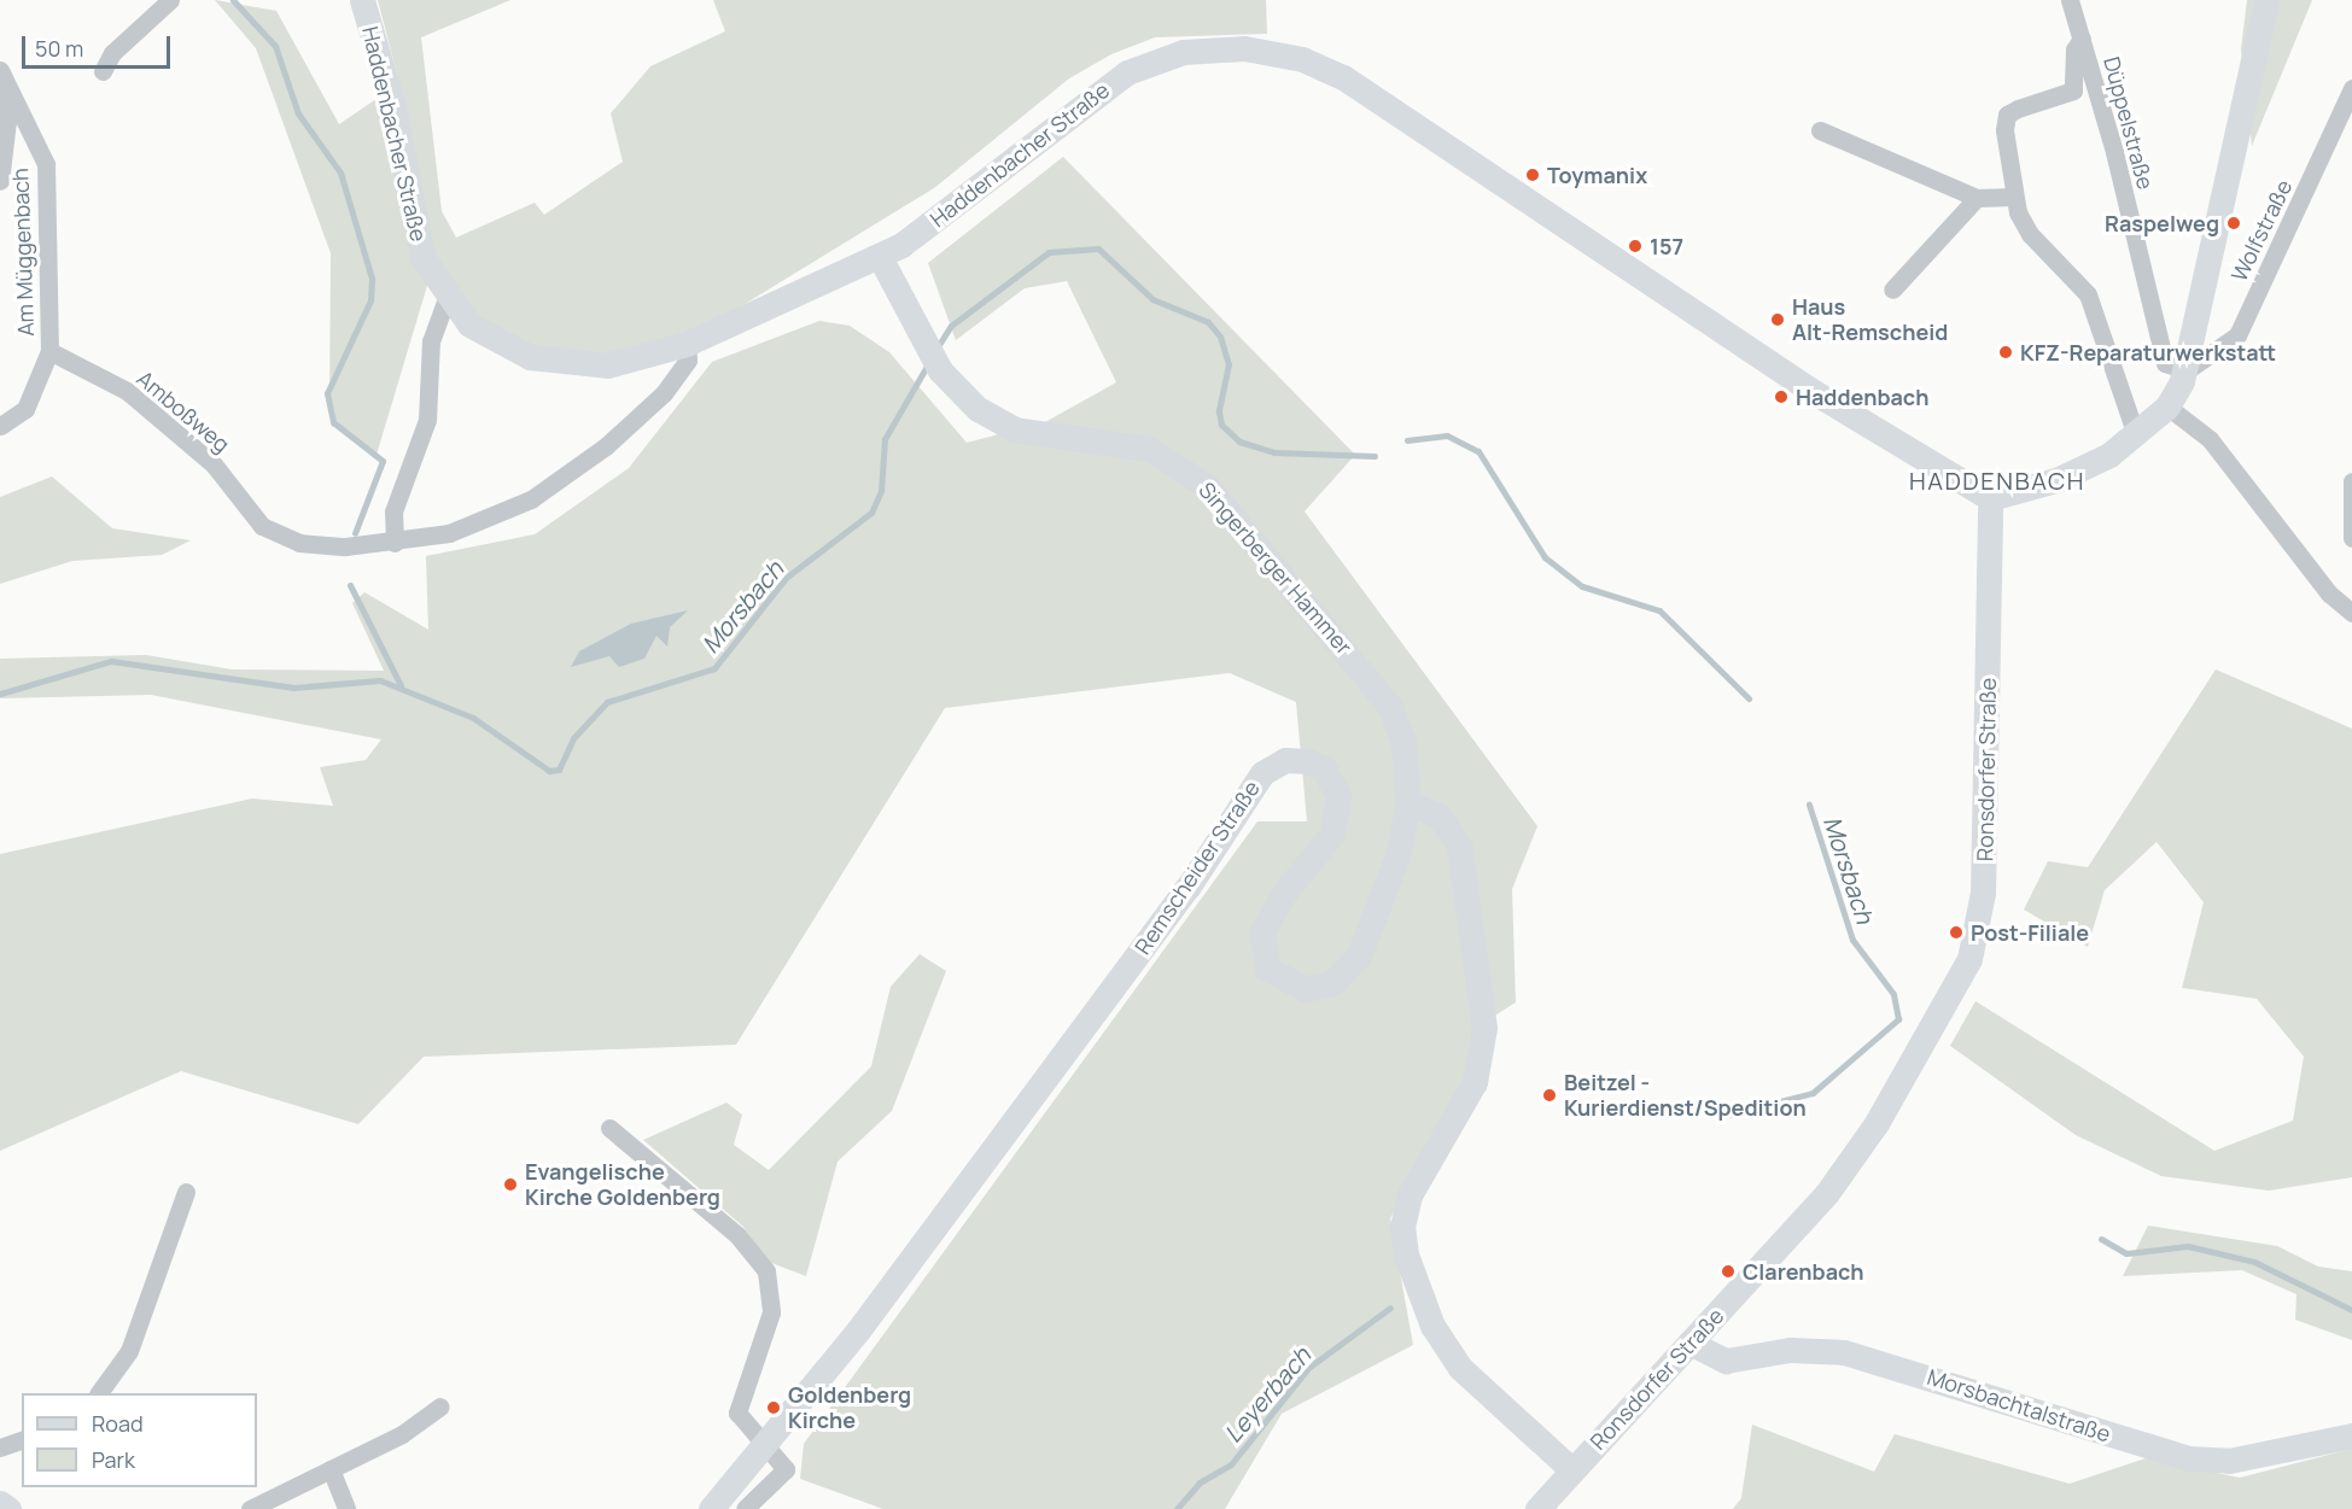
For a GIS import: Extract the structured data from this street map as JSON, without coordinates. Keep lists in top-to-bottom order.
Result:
{
  "streets": {
    "main road": [
      "Haddenbacher Straße",
      "Singerberger Hammer",
      "Ronsdorfer Straße",
      "Remscheider Straße",
      "Morsbachtalstraße"
    ],
    "street": [
      "Düppelstraße",
      "Wolfstraße",
      "Am Müggenbach",
      "Amboßweg"
    ]
  },
  "crossings": [
    ["Düppelstraße", "Wolfstraße"],
    ["Haddenbacher Straße", "Amboßweg"],
    ["Haddenbacher Straße", "Singerberger Hammer"],
    ["Haddenbacher Straße", "Ronsdorfer Straße"],
    ["Am Müggenbach", "Amboßweg"],
    ["Singerberger Hammer", "Remscheider Straße"],
    ["Ronsdorfer Straße", "Morsbachtalstraße"]
  ],
  "districts": ["HADDENBACH"],
  "water": ["Morsbach", "Leyerbach"],
  "places": [
    "Toymanix",
    "Raspelweg",
    "157",
    "Haus Alt-Remscheid",
    "KFZ-Reparaturwerkstatt",
    "Haddenbach",
    "Post-Filiale",
    "Beitzel - Kurierdienst/Spedition",
    "Evangelische Kirche Goldenberg",
    "Clarenbach",
    "Goldenberg Kirche"
  ],
  "legend": ["Road", "Park"],
  "scale_bar": "50 m"
}
